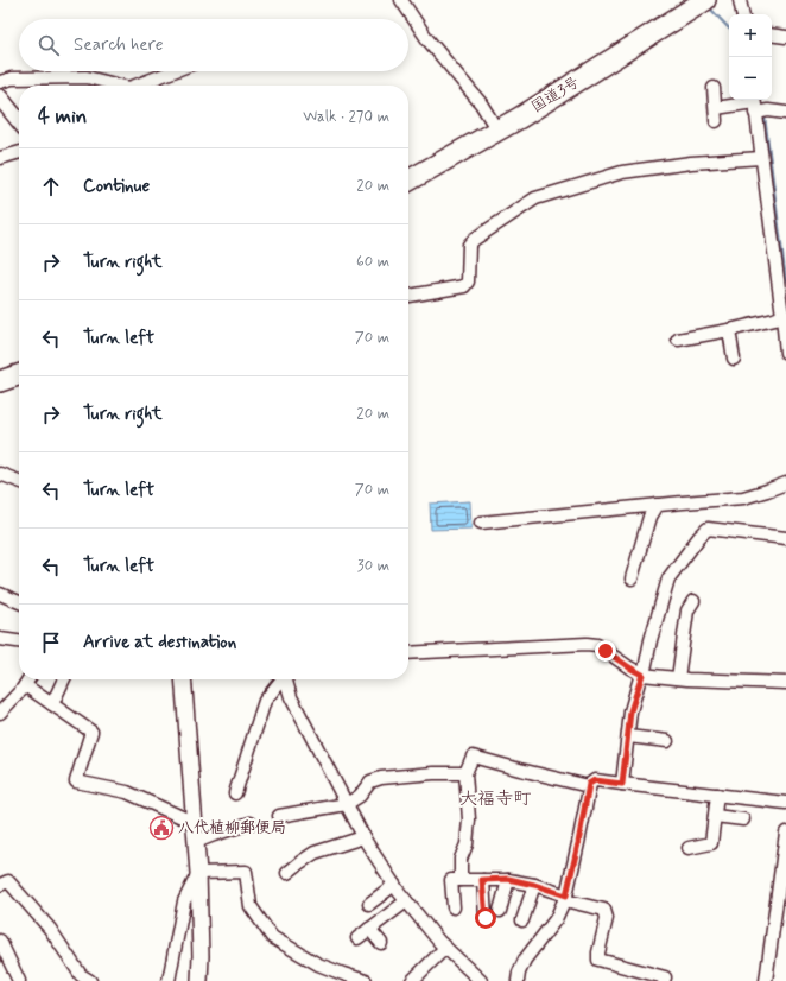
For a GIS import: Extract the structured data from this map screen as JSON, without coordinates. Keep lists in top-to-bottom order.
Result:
{
  "streets": {
    "highway": ["国道3号"]
  },
  "districts": ["大福寺町"],
  "places": {
    "public building": ["八代植柳郵便局"]
  },
  "page": {
    "map_buttons": ["+", "−"],
    "search": "Search here",
    "heading": ["4 min", "Walk · 270 m"],
    "list": [
      ["Continue", "20 m"],
      ["Turn right", "60 m"],
      ["Turn left", "70 m"],
      ["Turn right", "20 m"],
      ["Turn left", "70 m"],
      ["Turn left", "30 m"],
      "Arrive at destination"
    ]
  }
}
